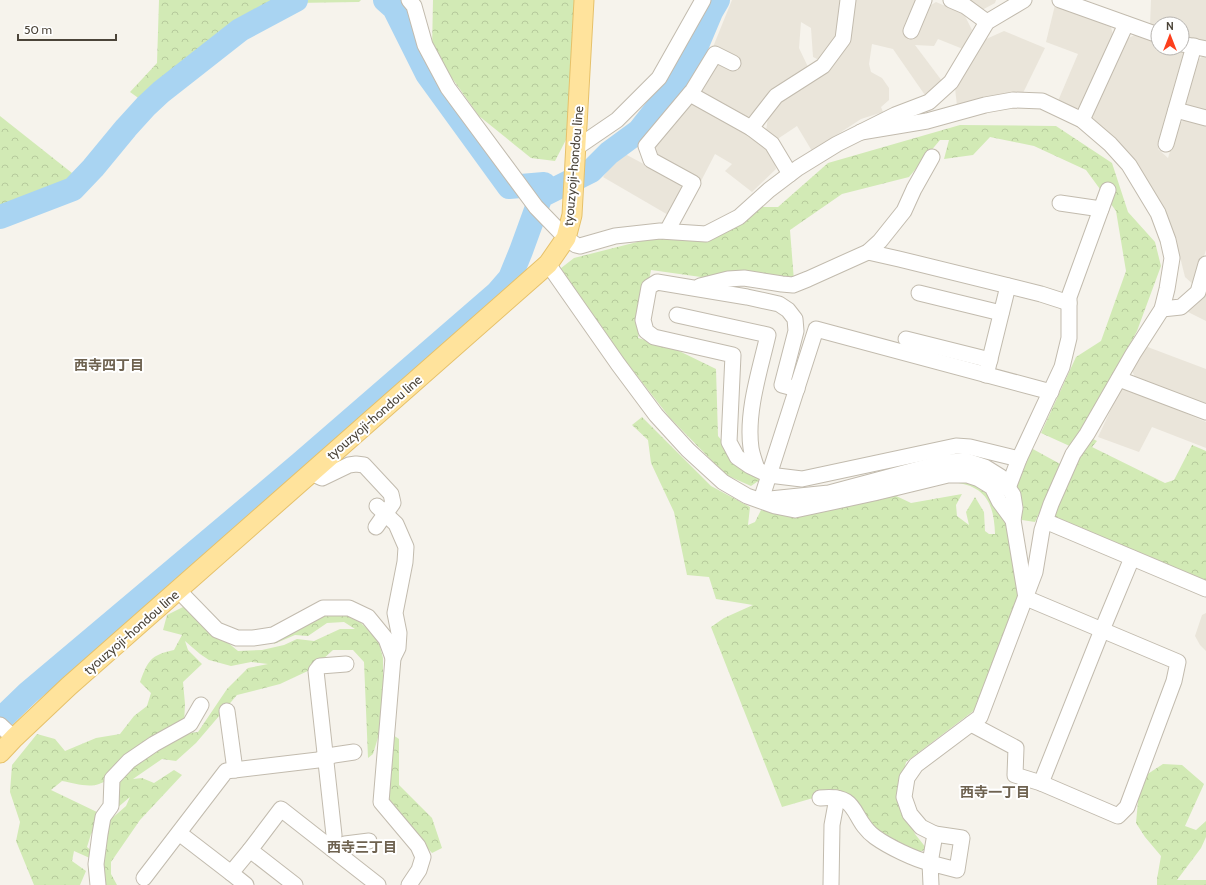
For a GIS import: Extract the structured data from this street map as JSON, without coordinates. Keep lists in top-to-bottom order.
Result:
{
  "streets": {
    "main road": ["tyouzyoji-hondou line"]
  },
  "districts": ["西寺四丁目", "西寺一丁目", "西寺三丁目"],
  "scale_bar": "50 m",
  "north": "top"
}
